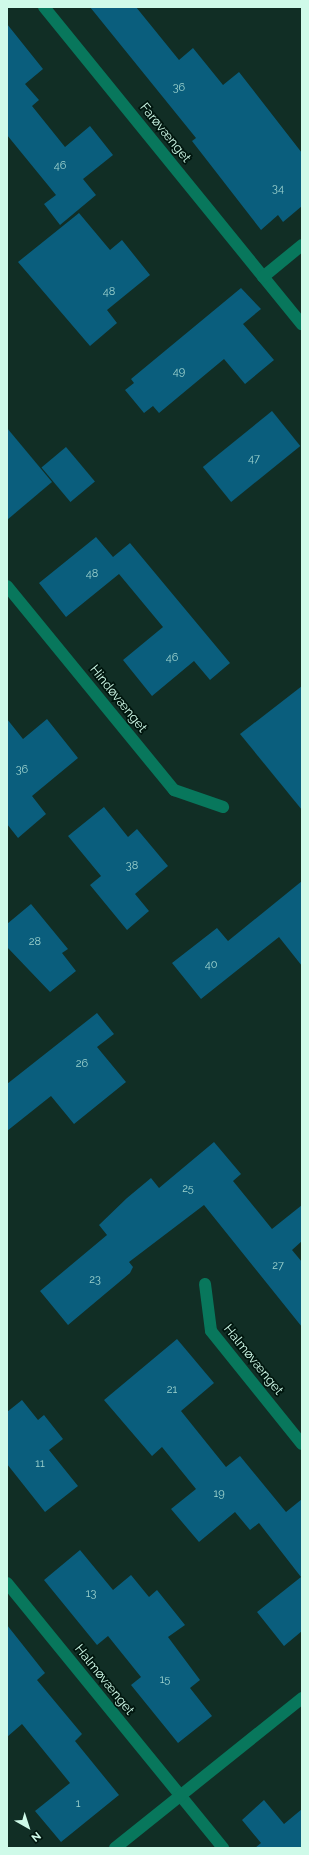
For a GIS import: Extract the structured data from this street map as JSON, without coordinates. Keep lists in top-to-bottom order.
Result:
{
  "streets": {
    "street": ["Farøvænget", "Hindøvænget", "Halmøvænget"]
  },
  "house_numbers": [
    "36",
    "46",
    "34",
    "48",
    "49",
    "47",
    "48",
    "46",
    "36",
    "38",
    "28",
    "40",
    "26",
    "25",
    "27",
    "23",
    "21",
    "11",
    "19",
    "13",
    "15",
    "1"
  ],
  "north": "bottom right"
}
